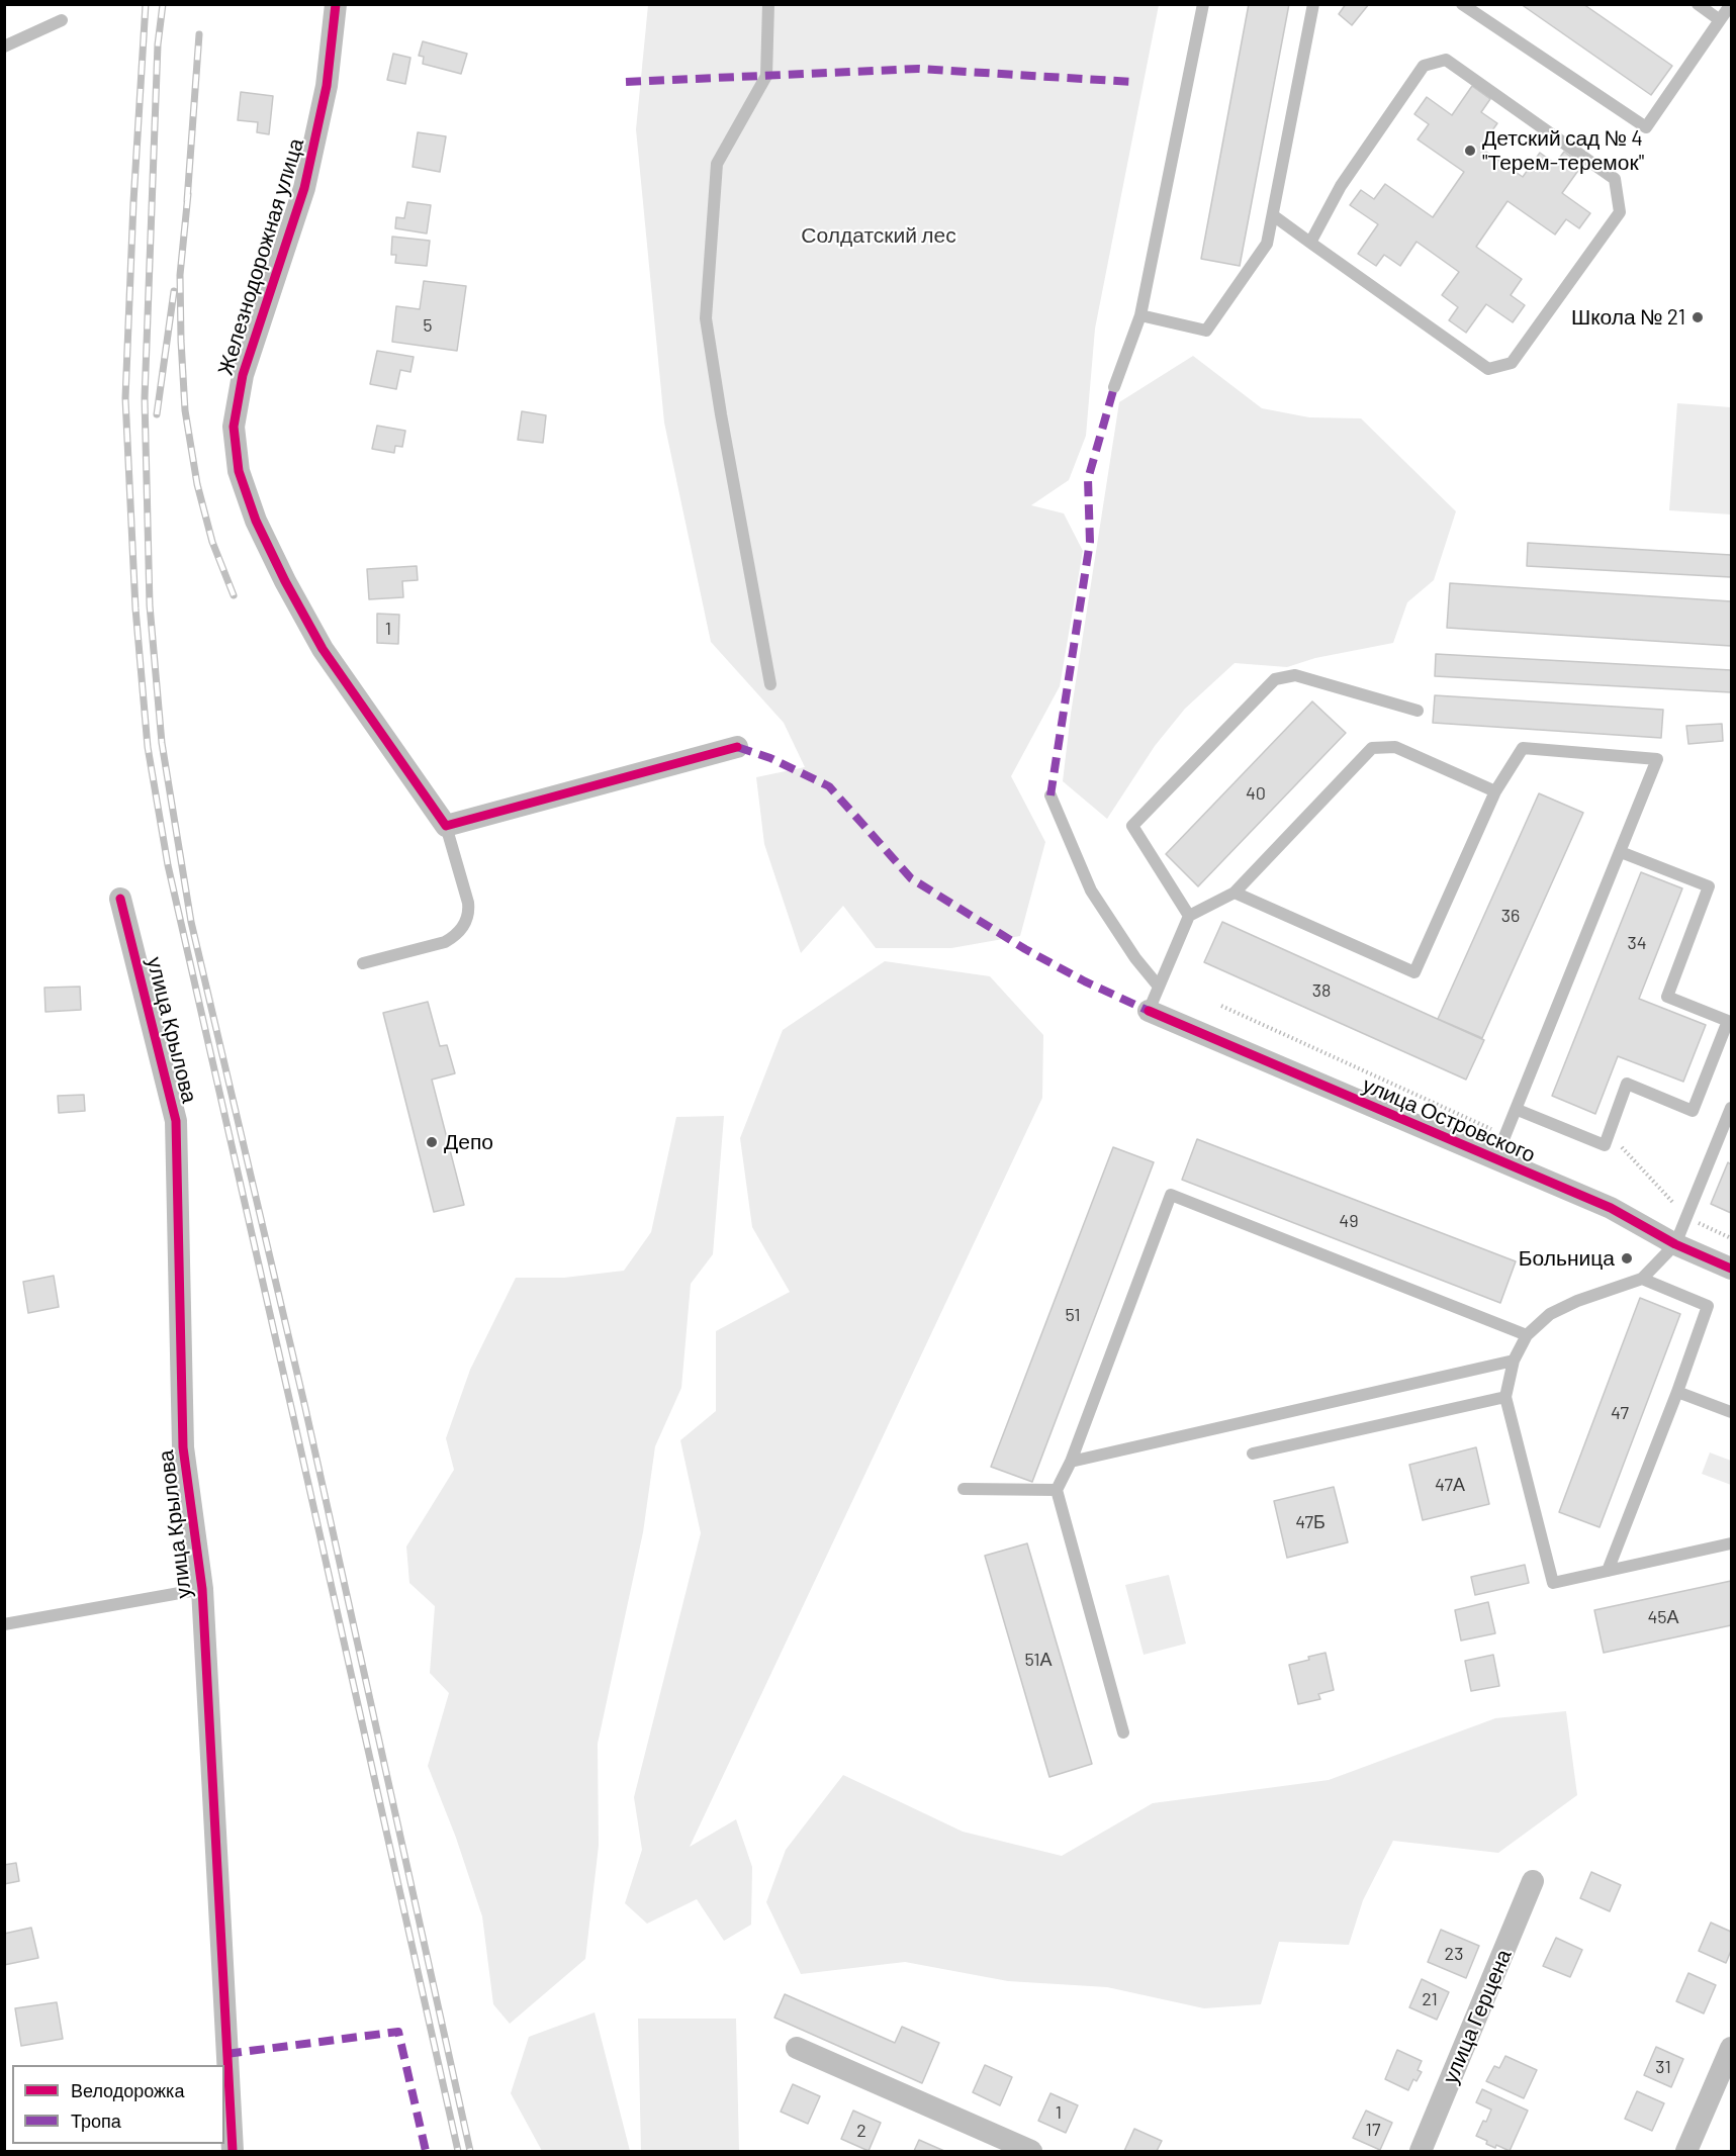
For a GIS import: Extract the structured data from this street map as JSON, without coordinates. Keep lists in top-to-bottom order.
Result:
{
  "streets": {
    "street": [
      "Железнодорожная улица",
      "улица Крылова",
      "улица Островского",
      "улица Герцена"
    ]
  },
  "parks": ["Солдатский лес"],
  "places": [
    "Детский сад № 4 \"Терем-теремок\"",
    "Школа № 21",
    "Депо",
    "Больница"
  ],
  "house_numbers": [
    "5",
    "1",
    "40",
    "36",
    "34",
    "38",
    "49",
    "51",
    "47",
    "47А",
    "47Б",
    "45А",
    "51А",
    "23",
    "21",
    "31",
    "1",
    "17",
    "2"
  ],
  "legend": ["Велодорожка", "Тропа"]
}
